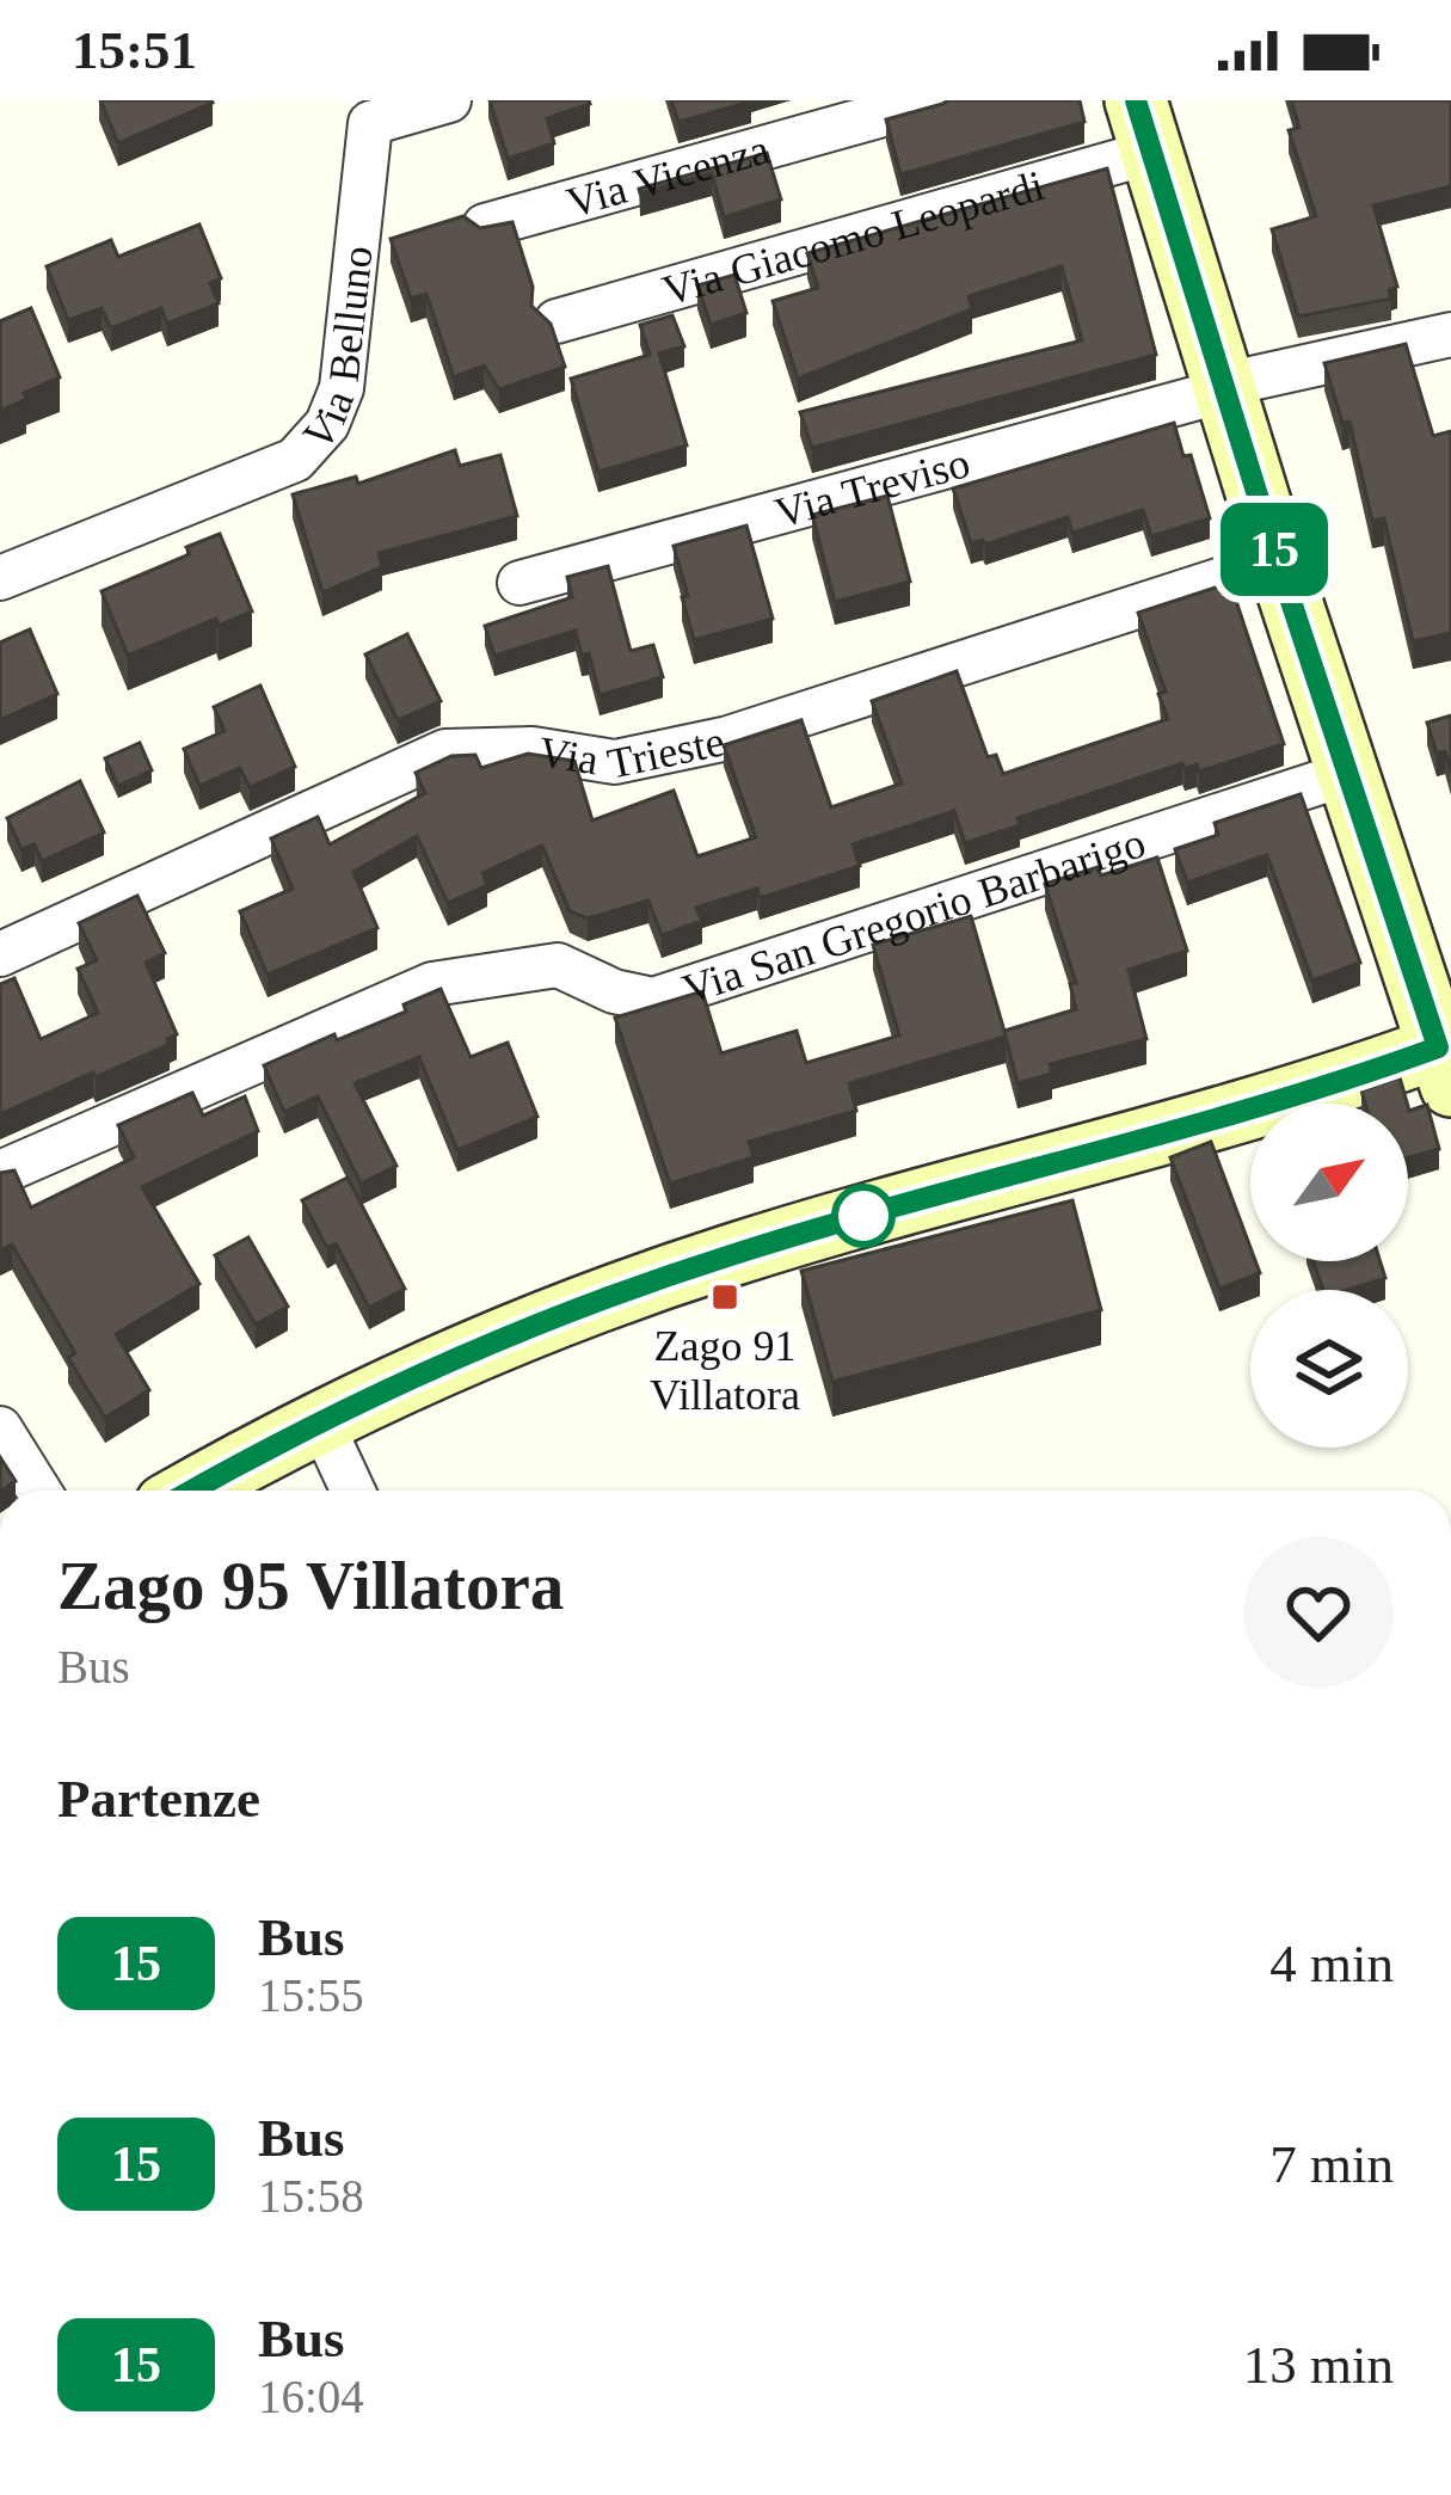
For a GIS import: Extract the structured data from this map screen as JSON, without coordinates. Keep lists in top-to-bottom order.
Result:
{
  "streets": {
    "street": [
      "Via Vicenza",
      "Via Giacomo Leopardi",
      "Via Belluno",
      "Via Treviso",
      "Via Trieste",
      "Via San Gregorio Barbarigo"
    ]
  },
  "places": {
    "transit": ["Zago 91 Villatora"]
  },
  "lines": ["bus line 15"],
  "north": "top right",
  "page": {
    "status": "15:51",
    "on_map": "15",
    "heading": [
      ["Zago 95 Villatora", "Bus"],
      "Partenze"
    ],
    "list": [
      {
        "mark": "15",
        "name": "Bus",
        "note": "15:55",
        "value": "4 min"
      },
      {
        "mark": "15",
        "name": "Bus",
        "note": "15:58",
        "value": "7 min"
      },
      {
        "mark": "15",
        "name": "Bus",
        "note": "16:04",
        "value": "13 min"
      }
    ]
  }
}
